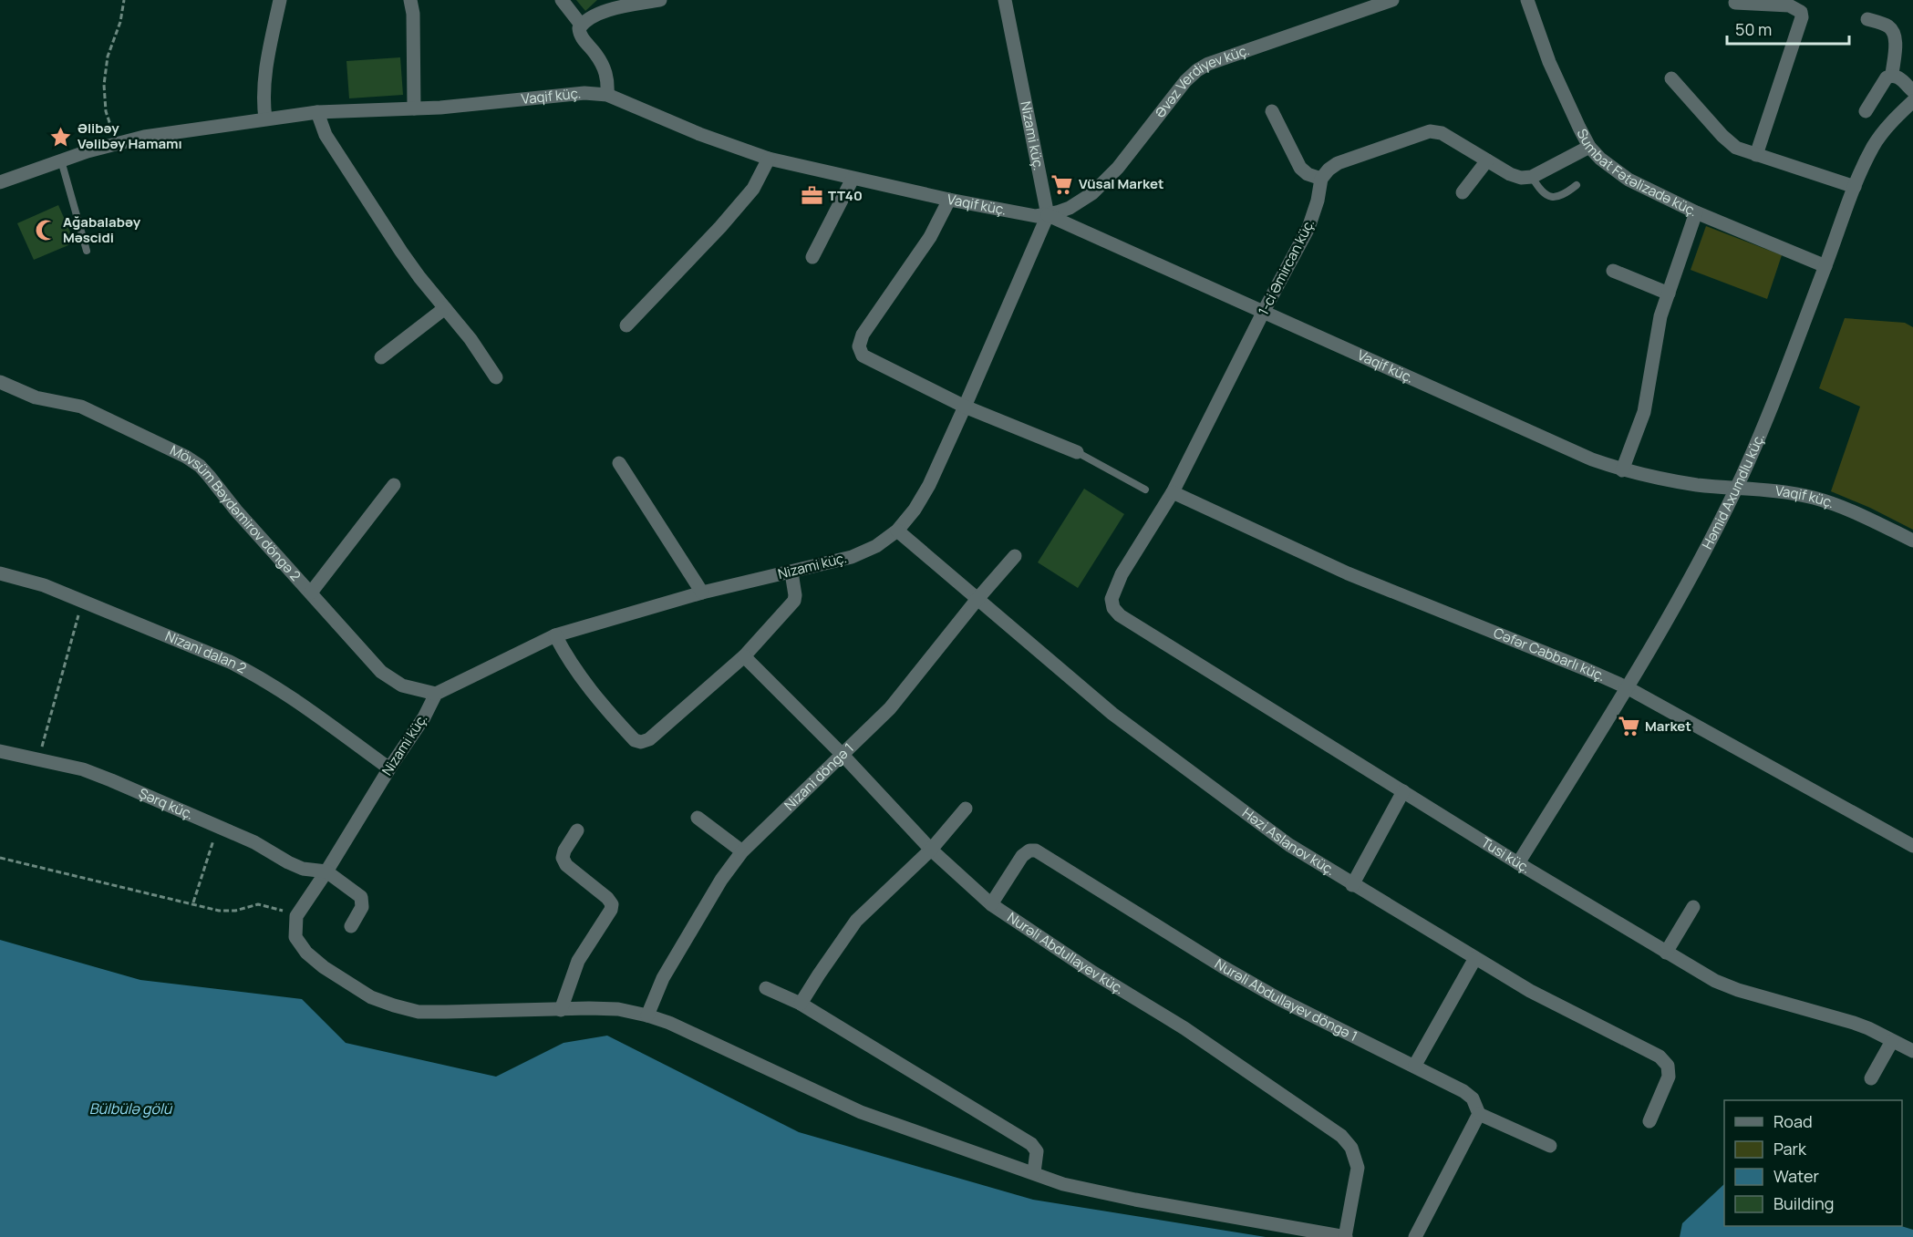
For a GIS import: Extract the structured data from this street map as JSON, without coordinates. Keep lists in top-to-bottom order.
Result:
{
  "streets": {
    "street": [
      "Əvəz Verdiyev küç.",
      "Vaqif küç.",
      "Nizami küç.",
      "Sumbat Fətəlizadə küç.",
      "1-ci Əmircan küç.",
      "Həmid Axumdlu küç.",
      "Mövsüm Bəydəmirov döngə 2",
      "Nizani dalan 2",
      "Cəfər Cabbarlı küç.",
      "Nizani döngə 1",
      "Şərq küç.",
      "Həzi Aslanov küç.",
      "Tusi küç.",
      "Nurəli Abdullayev küç.",
      "Nurəli Abdullayev döngə 1"
    ]
  },
  "crossings": [
    ["Əvəz Verdiyev küç.", "Vaqif küç."],
    ["Əvəz Verdiyev küç.", "Nizami küç."],
    ["Vaqif küç.", "Nizami küç."],
    ["Vaqif küç.", "1-ci Əmircan küç."],
    ["Vaqif küç.", "Həmid Axumdlu küç."],
    ["Nizami küç.", "Mövsüm Bəydəmirov döngə 2"],
    ["Nizami küç.", "Nizani dalan 2"],
    ["Nizami küç.", "Şərq küç."],
    ["Nizami küç.", "Həzi Aslanov küç."],
    ["Sumbat Fətəlizadə küç.", "Həmid Axumdlu küç."],
    ["1-ci Əmircan küç.", "Cəfər Cabbarlı küç."],
    ["1-ci Əmircan küç.", "Tusi küç."],
    ["Həmid Axumdlu küç.", "Cəfər Cabbarlı küç."],
    ["Həmid Axumdlu küç.", "Tusi küç."],
    ["Nizani döngə 1", "Həzi Aslanov küç."],
    ["Nizani döngə 1", "Nurəli Abdullayev küç."],
    ["Nurəli Abdullayev küç.", "Nurəli Abdullayev döngə 1"]
  ],
  "water": ["Bülbülə gölü"],
  "places": {
    "place": ["Əlibəy Vəlibəy Hamamı"],
    "supermarket": ["Vüsal Market", "Market"],
    "office": ["TT40"],
    "mosque": ["Ağabalabəy Məscidi"]
  },
  "legend": [
    "Road",
    "Park",
    "Water",
    "Building"
  ],
  "scale_bar": "50 m"
}
